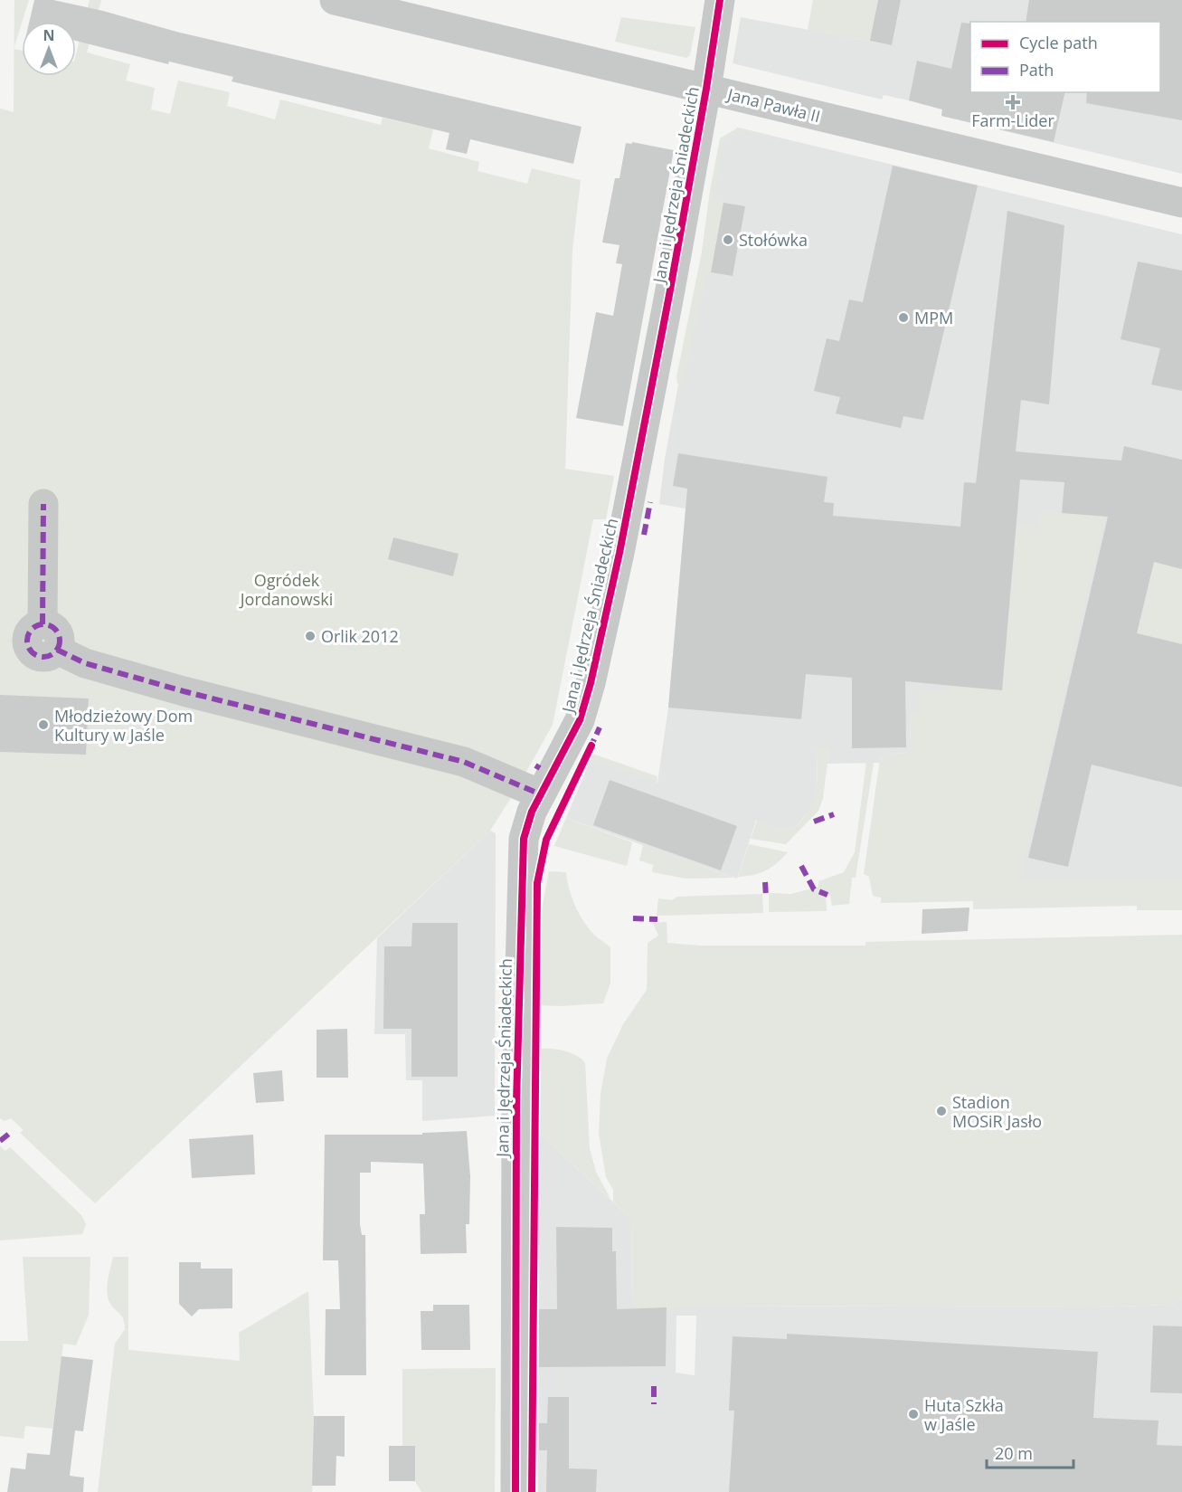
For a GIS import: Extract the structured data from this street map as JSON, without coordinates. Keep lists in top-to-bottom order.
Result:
{
  "streets": {
    "street": ["Jana Pawła II", "Jana i Jędrzeja Śniadeckich"]
  },
  "crossings": [
    ["Jana Pawła II", "Jana i Jędrzeja Śniadeckich"]
  ],
  "parks": ["Ogródek Jordanowski"],
  "places": {
    "health": ["Farm-Lider"],
    "other": [
      "Stołówka",
      "MPM",
      "Orlik 2012",
      "Młodzieżowy Dom Kultury w Jaśle",
      "Stadion MOSiR Jasło",
      "Huta Szkła w Jaśle"
    ]
  },
  "legend": ["Cycle path", "Path"],
  "scale_bar": "20 m",
  "north": "top"
}
